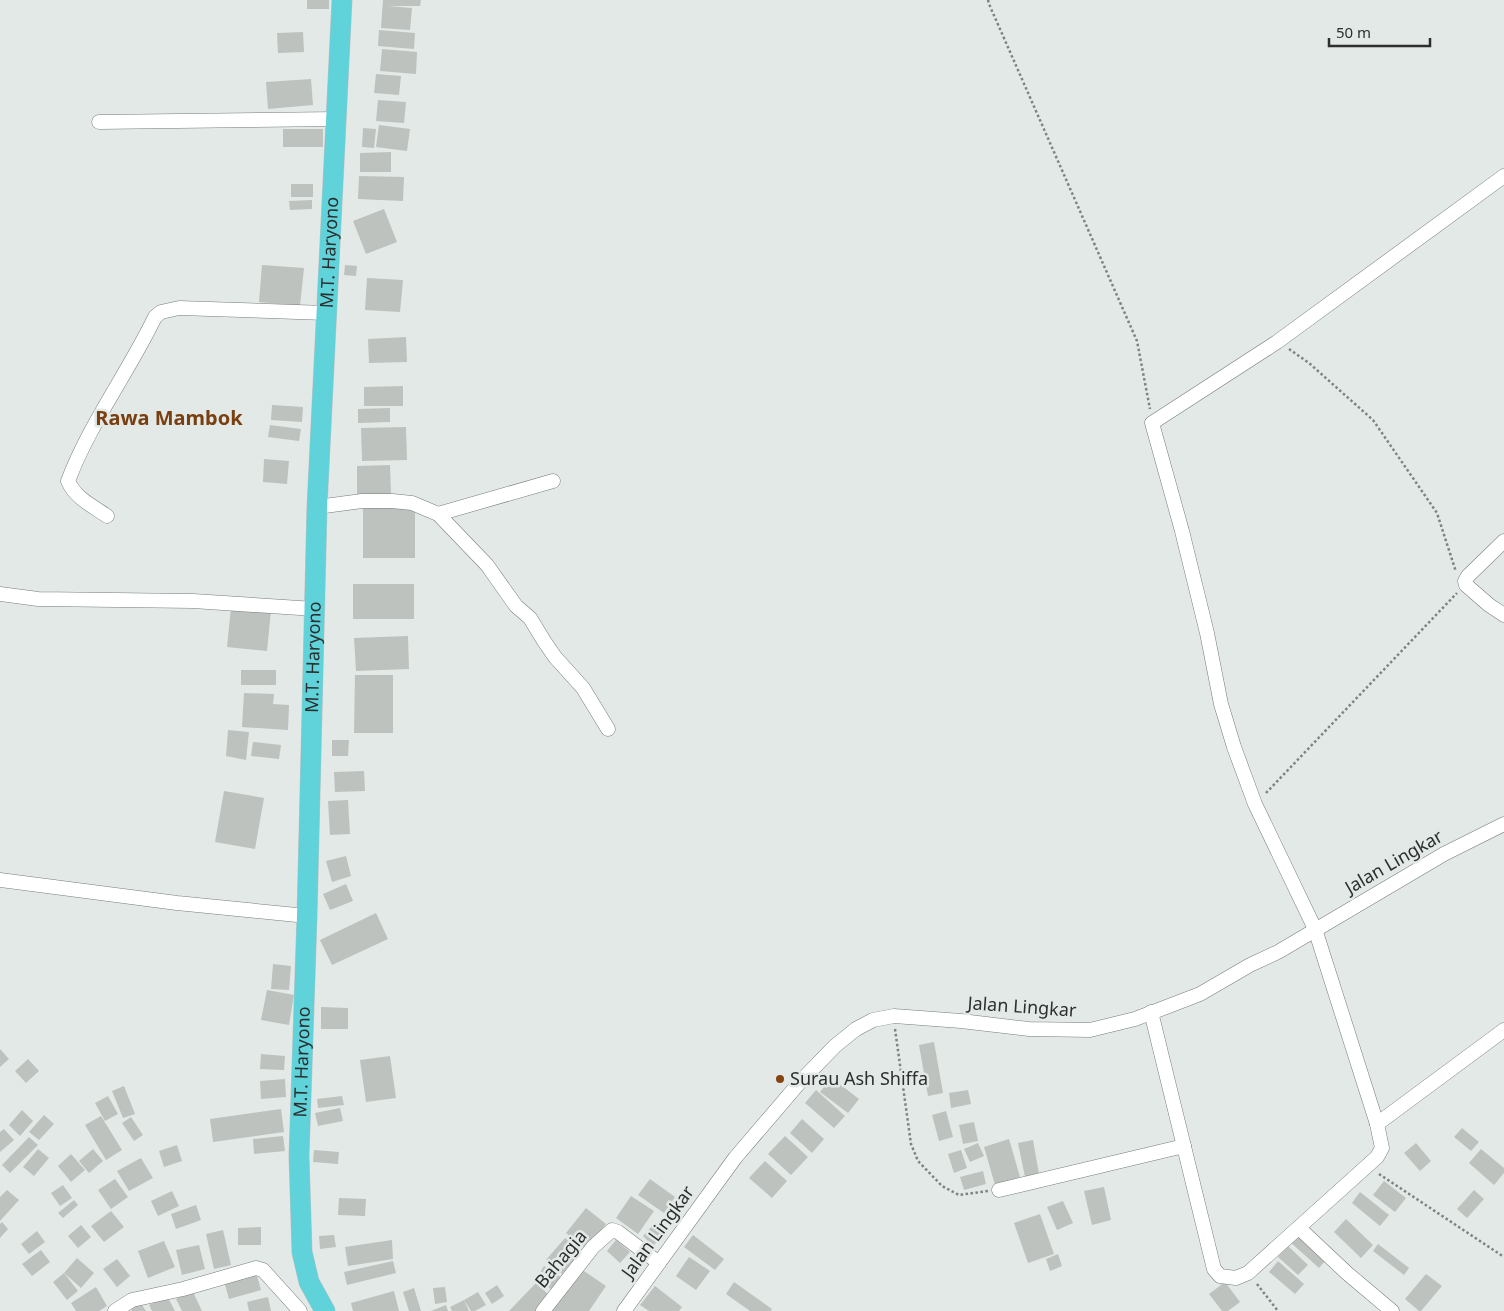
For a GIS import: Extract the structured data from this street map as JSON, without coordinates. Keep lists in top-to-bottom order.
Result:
{
  "streets": {
    "highway": ["M.T. Haryono"],
    "street": ["Jalan Lingkar", "Bahagia"]
  },
  "crossings": [
    ["Jalan Lingkar", "Bahagia"]
  ],
  "districts": ["Rawa Mambok"],
  "places": ["Surau Ash Shiffa"],
  "scale_bar": "50 m"
}
